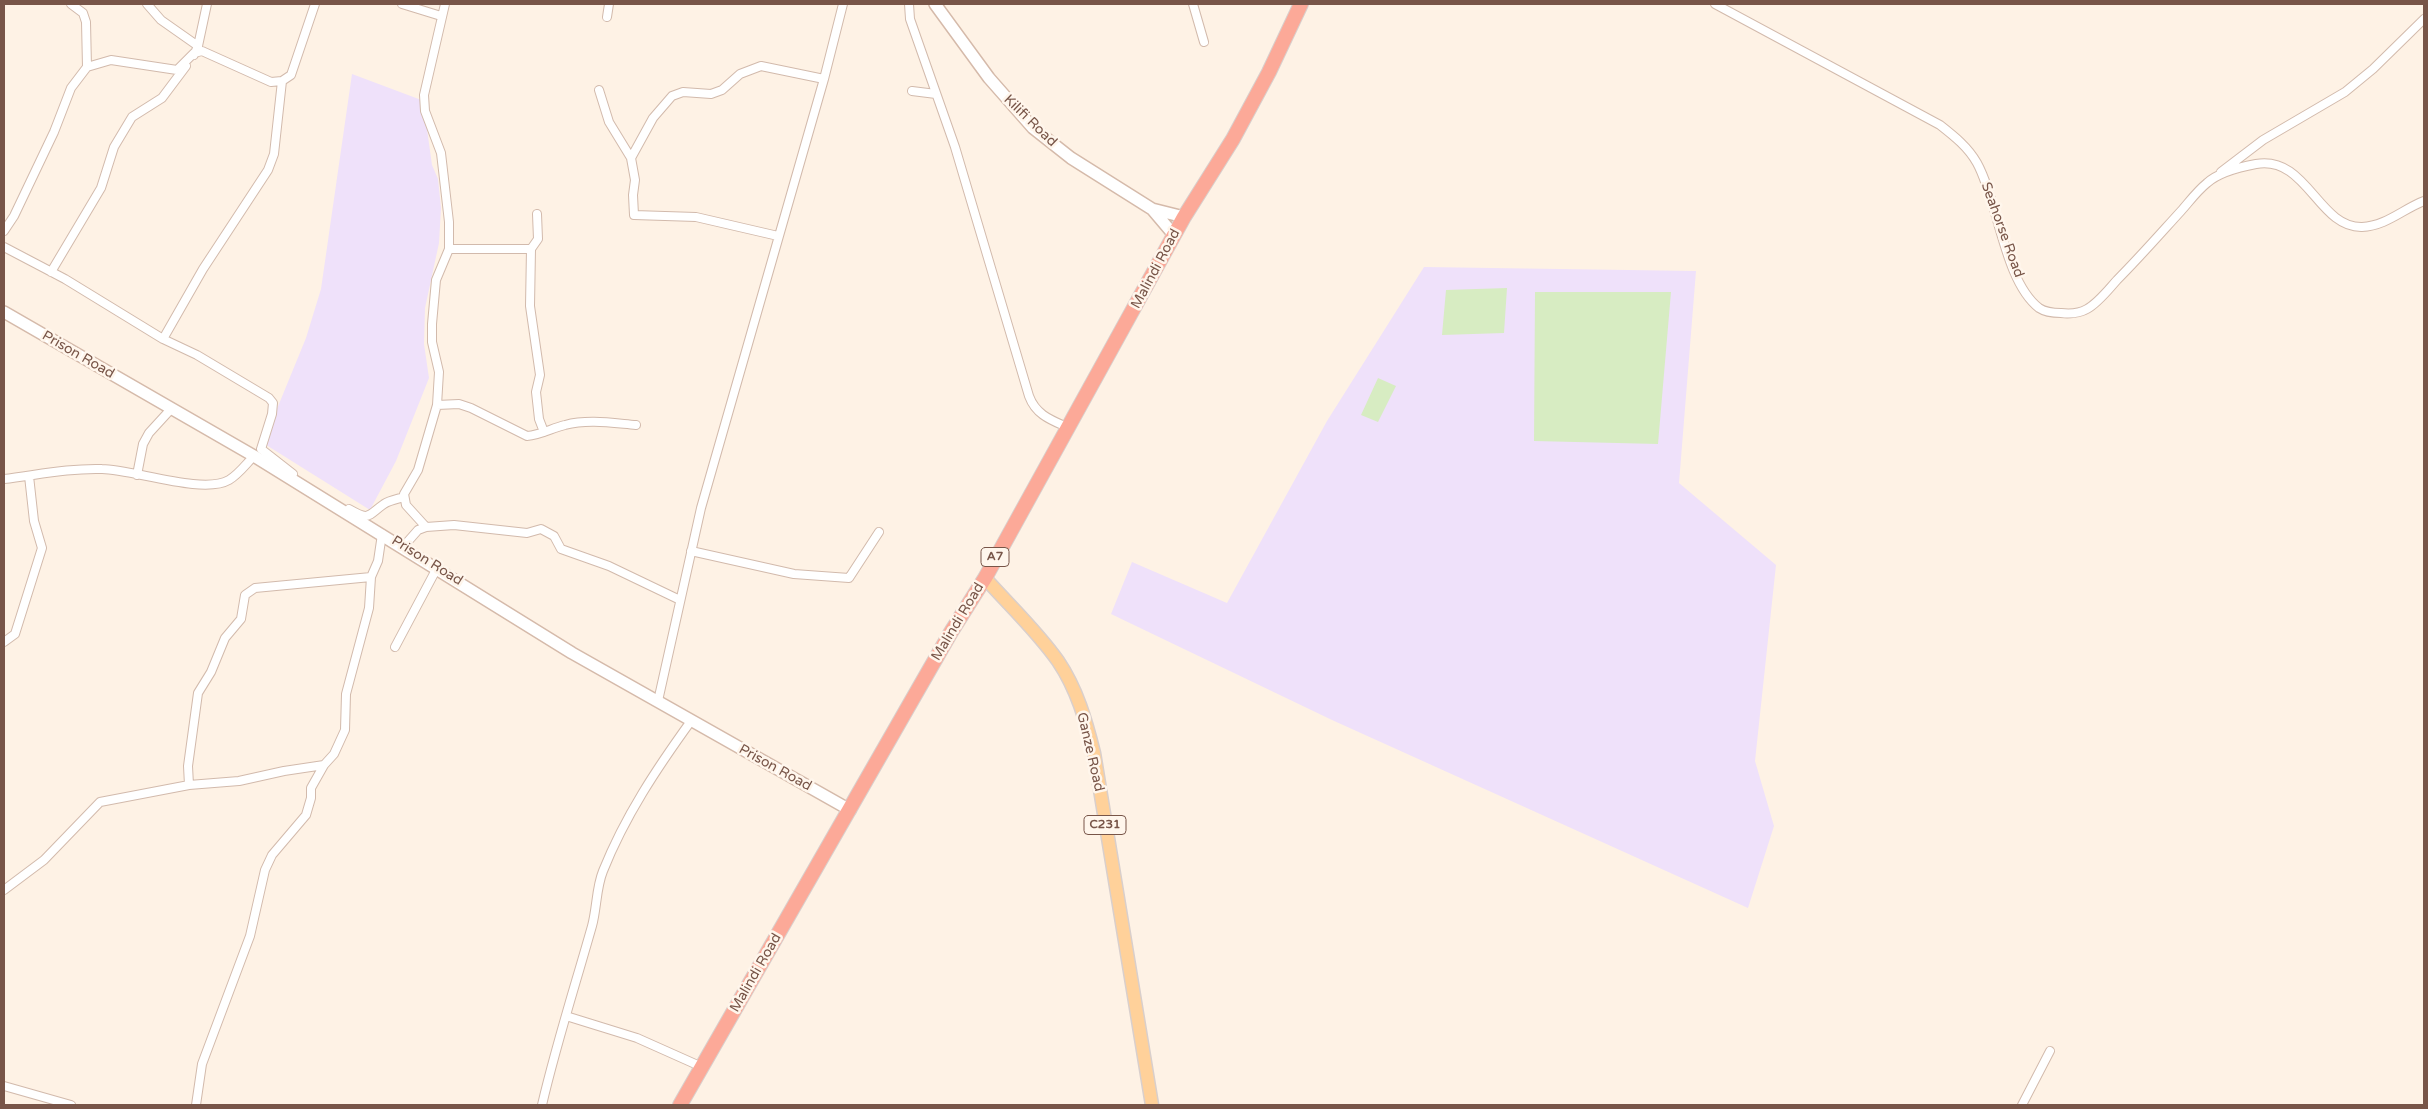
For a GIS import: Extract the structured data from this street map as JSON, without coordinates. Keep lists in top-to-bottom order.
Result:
{
  "streets": {
    "highway": ["Malindi Road", "A7"],
    "main road": ["Ganze Road", "C231"],
    "street": ["Kilifi Road", "Seahorse Road", "Prison Road"]
  },
  "crossings": [
    ["Kilifi Road", "Malindi Road"],
    ["Malindi Road", "Prison Road"],
    ["Malindi Road", "Ganze Road"]
  ]
}
